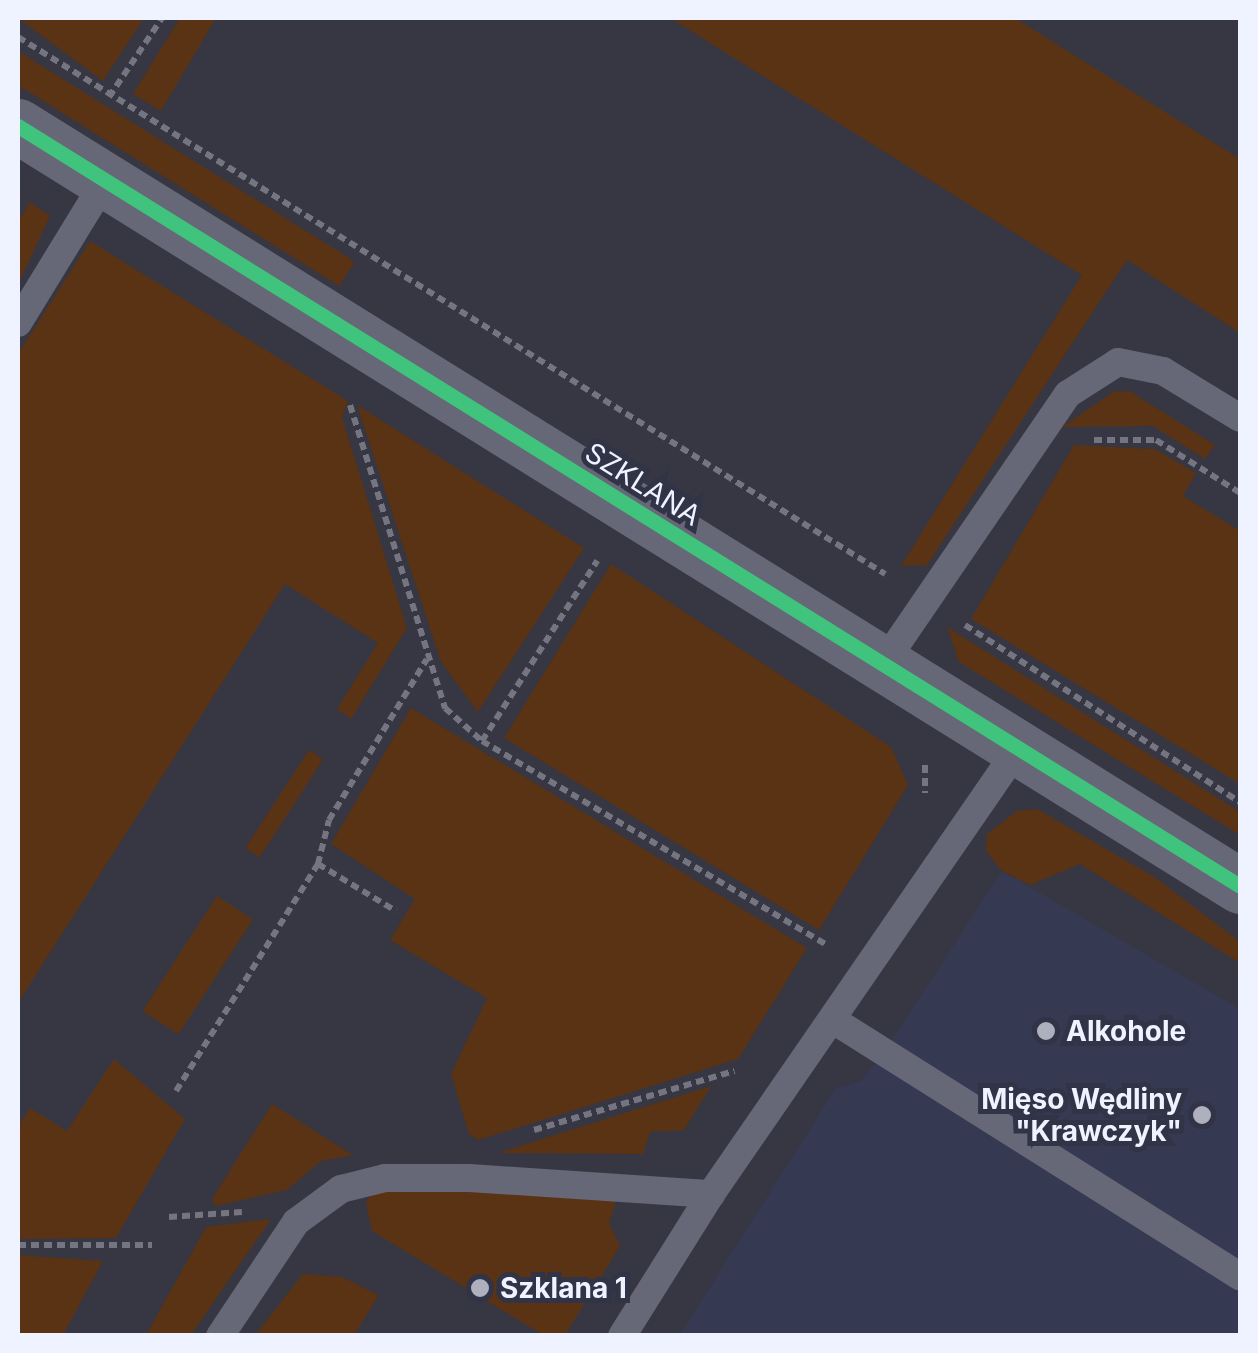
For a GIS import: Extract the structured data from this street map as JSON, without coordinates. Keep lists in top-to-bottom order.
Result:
{
  "streets": {
    "street": ["SZKLANA"]
  },
  "places": ["Alkohole", "Mięso Wędliny \"Krawczyk\"", "Szklana 1"]
}
